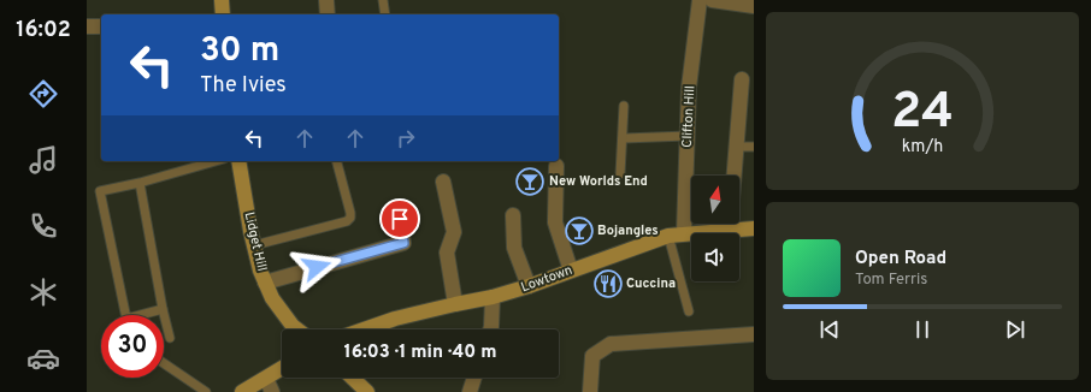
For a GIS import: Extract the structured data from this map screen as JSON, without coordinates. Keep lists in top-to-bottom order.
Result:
{
  "streets": {
    "main road": ["Lidget Hill", "Lowtown"],
    "street": ["Clifton Hill"]
  },
  "crossings": [
    ["Clifton Hill", "Lowtown"]
  ],
  "places": {
    "bar": ["New Worlds End", "Bojangles"],
    "restaurant": ["Cuccina"]
  },
  "north": "top",
  "page": {
    "tabs": "16:02",
    "turn": ["30 m", "The Ivies"],
    "song": ["Open Road", "Tom Ferris"],
    "limit": "30",
    "trip": "16:03 · 1 min · 40 m",
    "gauge": ["24", "km/h"]
  }
}
